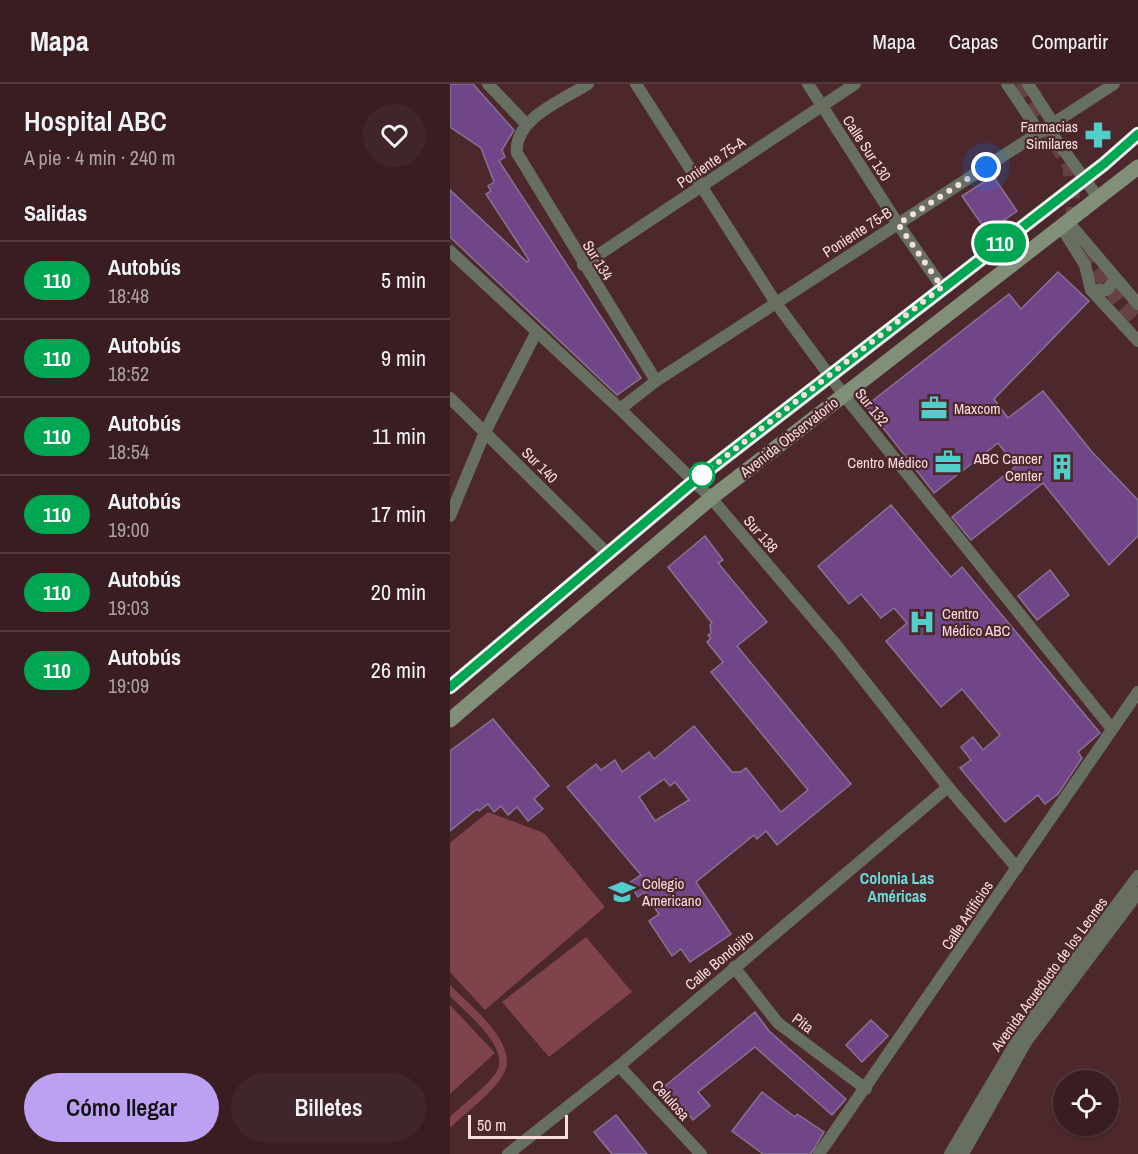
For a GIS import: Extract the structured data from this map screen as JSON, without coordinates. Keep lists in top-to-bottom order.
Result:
{
  "streets": {
    "main road": ["Avenida Observatorio"],
    "street": [
      "Calle Sur 130",
      "Poniente 75-A",
      "Poniente 75-B",
      "Sur 134",
      "Sur 132",
      "Sur 140",
      "Sur 138",
      "Calle Artificios",
      "Calle Bondojito",
      "Avenida Acueducto de los Leones",
      "Pita",
      "Celulosa"
    ]
  },
  "crossings": [
    ["Calle Sur 130", "Poniente 75-A"],
    ["Calle Sur 130", "Poniente 75-B"],
    ["Calle Sur 130", "Avenida Observatorio"],
    ["Poniente 75-A", "Sur 134"],
    ["Poniente 75-A", "Sur 132"],
    ["Poniente 75-B", "Sur 134"],
    ["Poniente 75-B", "Sur 132"],
    ["Poniente 75-B", "Sur 138"],
    ["Sur 132", "Avenida Observatorio"],
    ["Sur 132", "Calle Artificios"],
    ["Avenida Observatorio", "Sur 140"],
    ["Avenida Observatorio", "Sur 138"],
    ["Sur 138", "Calle Artificios"],
    ["Sur 138", "Calle Bondojito"],
    ["Calle Artificios", "Pita"],
    ["Calle Bondojito", "Pita"],
    ["Calle Bondojito", "Celulosa"]
  ],
  "districts": ["Colonia Las Américas"],
  "places": {
    "pharmacy": ["Farmacias Similares"],
    "office": ["Maxcom", "Centro Médico"],
    "building": ["ABC Cancer Center"],
    "hospital": ["Centro Médico ABC"],
    "school or university": ["Colegio Americano"]
  },
  "lines": ["bus line 110"],
  "scale_bar": "50 m",
  "page": {
    "header": "Mapa",
    "nav": ["Mapa", "Capas", "Compartir"],
    "heading": [
      ["Hospital ABC", "A pie · 4 min · 240 m"],
      "Salidas"
    ],
    "on_map": "110",
    "list": [
      {
        "mark": "110",
        "name": "Autobús",
        "note": "18:48",
        "value": "5 min"
      },
      {
        "mark": "110",
        "name": "Autobús",
        "note": "18:52",
        "value": "9 min"
      },
      {
        "mark": "110",
        "name": "Autobús",
        "note": "18:54",
        "value": "11 min"
      },
      {
        "mark": "110",
        "name": "Autobús",
        "note": "19:00",
        "value": "17 min"
      },
      {
        "mark": "110",
        "name": "Autobús",
        "note": "19:03",
        "value": "20 min"
      },
      {
        "mark": "110",
        "name": "Autobús",
        "note": "19:09",
        "value": "26 min"
      }
    ],
    "buttons": ["Cómo llegar", "Billetes"],
    "scale": "50 m"
  }
}
